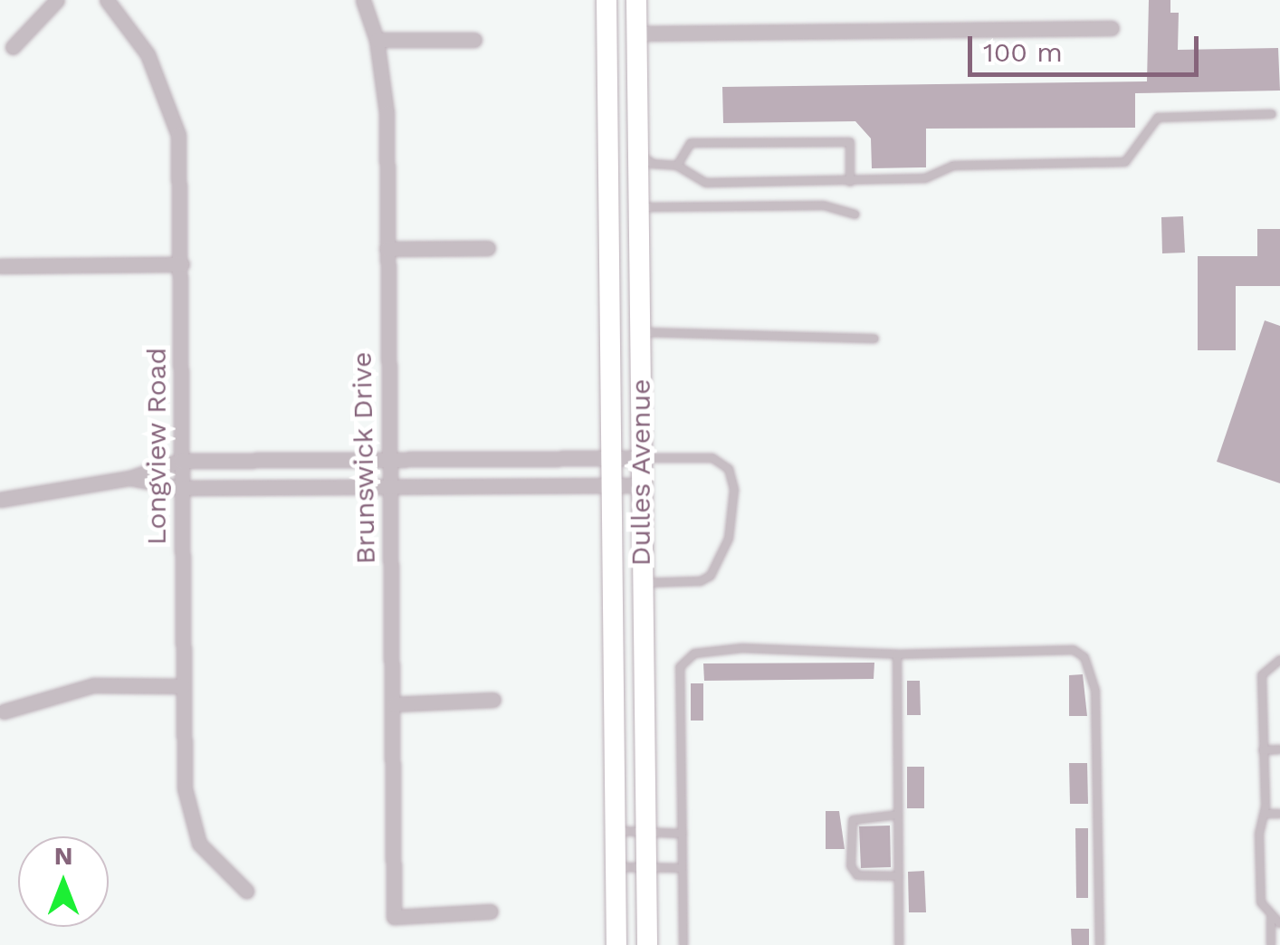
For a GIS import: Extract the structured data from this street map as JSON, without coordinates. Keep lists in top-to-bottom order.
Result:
{
  "streets": {
    "main road": ["Dulles Avenue"],
    "street": ["Longview Road", "Brunswick Drive"]
  },
  "scale_bar": "100 m",
  "north": "top"
}
